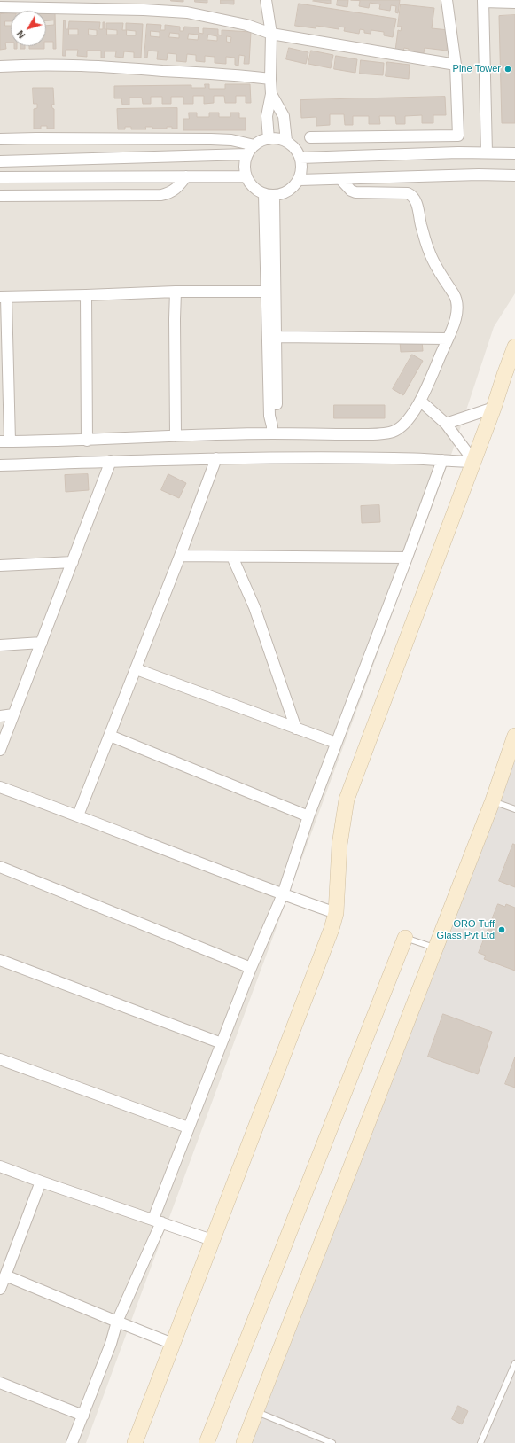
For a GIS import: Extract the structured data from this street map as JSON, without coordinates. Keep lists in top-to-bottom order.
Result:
{
  "places": ["Pine Tower", "ORO Tuff Glass Pvt Ltd"],
  "north": "bottom left"
}
